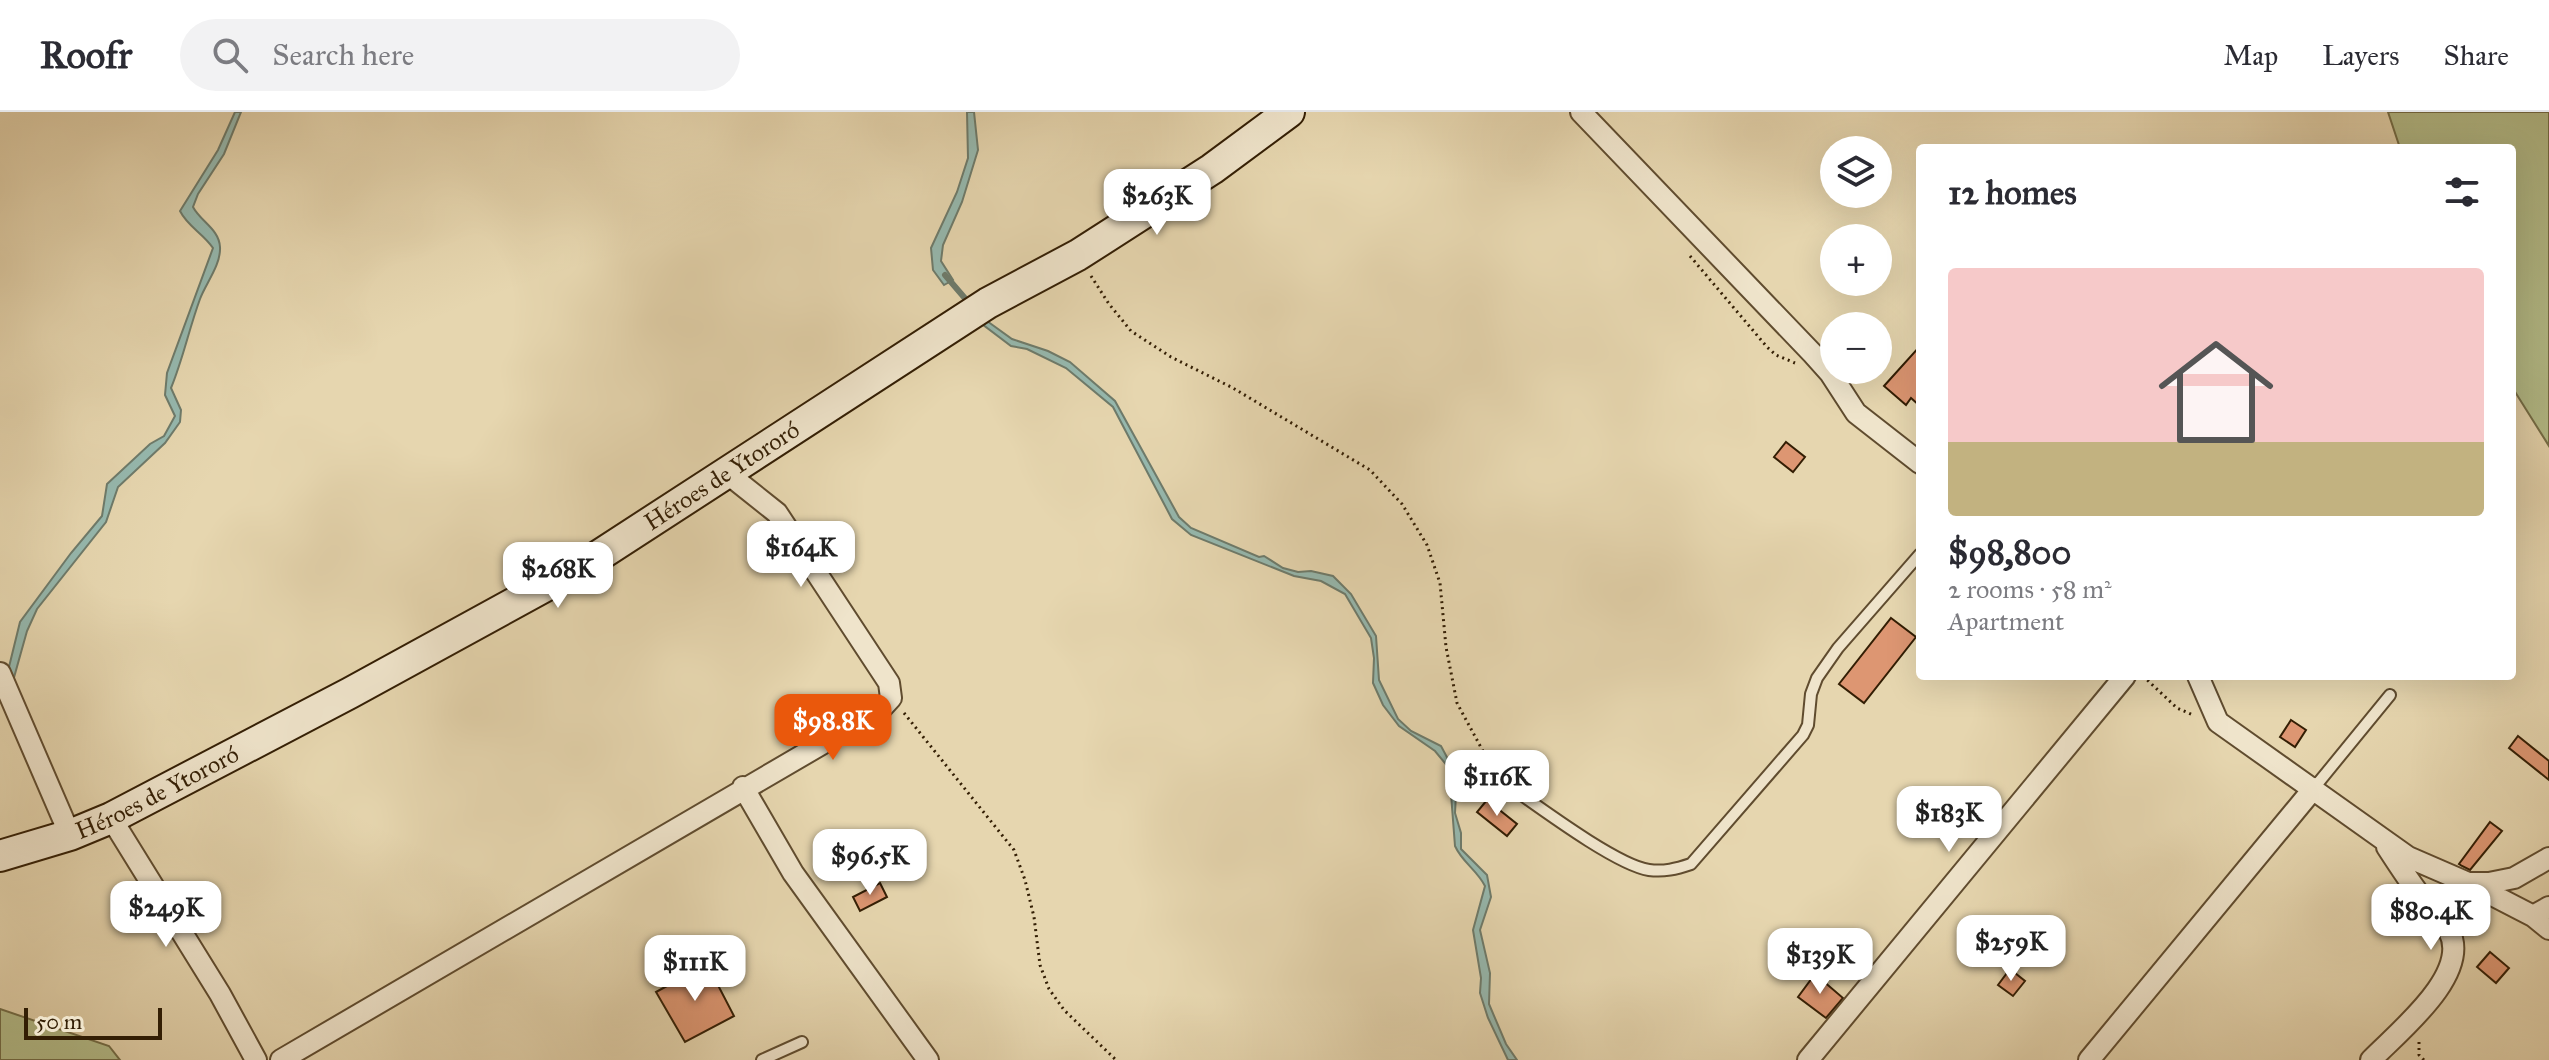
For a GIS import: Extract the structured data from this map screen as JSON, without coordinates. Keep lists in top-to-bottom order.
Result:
{
  "streets": {
    "main road": ["Héroes de Ytororó"]
  },
  "scale_bar": "50 m",
  "page": {
    "header": "Roofr",
    "search": "Search here",
    "nav": ["Map", "Layers", "Share"],
    "map_buttons": ["+", "−"],
    "heading": "12 homes",
    "price": [
      "$263K",
      "$164K",
      "$268K",
      "$98.8K",
      "$116K",
      "$183K",
      "$96.5K",
      "$249K",
      "$80.4K",
      "$259K",
      "$139K",
      "$111K"
    ],
    "list": [
      {
        "name": "$98,800",
        "note": "2 rooms · 58 m² · Apartment"
      }
    ],
    "scale": "50 m"
  }
}
